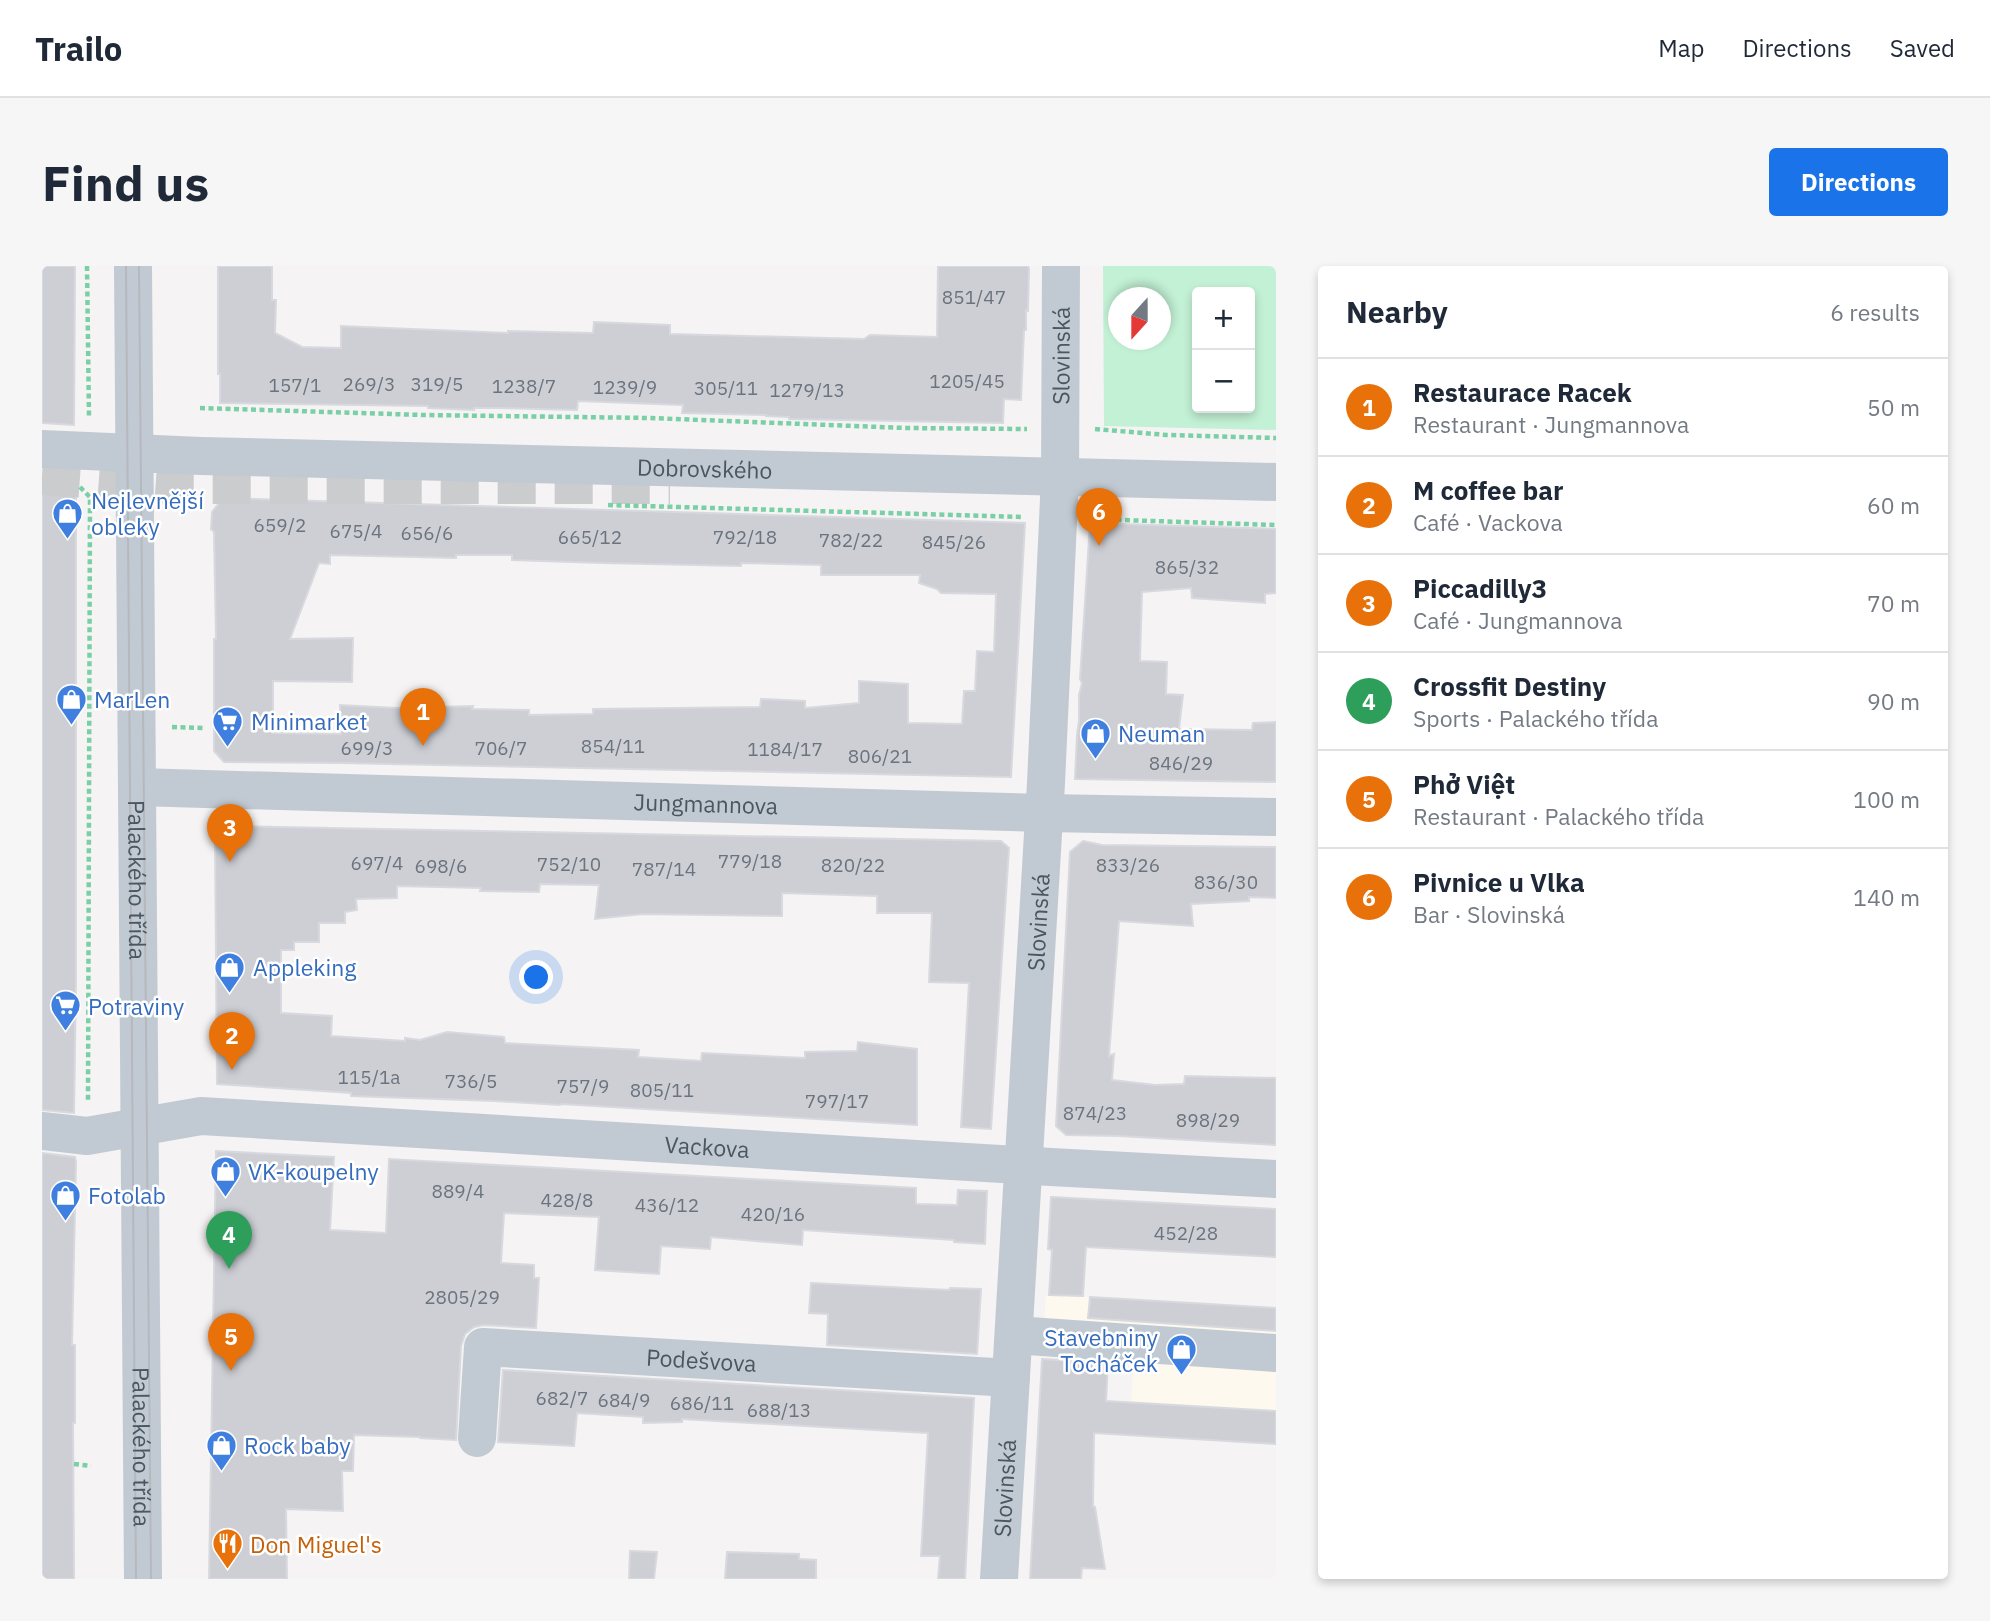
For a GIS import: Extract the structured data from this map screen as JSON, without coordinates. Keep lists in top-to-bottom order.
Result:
{
  "streets": {
    "street": [
      "Slovinská",
      "Dobrovského",
      "Jungmannova",
      "Palackého třída",
      "Vackova",
      "Podešvova"
    ]
  },
  "crossings": [
    ["Slovinská", "Dobrovského"],
    ["Slovinská", "Jungmannova"],
    ["Slovinská", "Vackova"],
    ["Slovinská", "Podešvova"],
    ["Dobrovského", "Palackého třída"],
    ["Jungmannova", "Palackého třída"],
    ["Palackého třída", "Vackova"]
  ],
  "places": {
    "shop": [
      "Nejlevnější obleky",
      "MarLen",
      "Neuman",
      "Appleking",
      "VK-koupelny",
      "Fotolab",
      "Stavebniny Tocháček",
      "Rock baby"
    ],
    "supermarket": ["Minimarket", "Potraviny"],
    "restaurant": ["Don Miguel's"]
  },
  "house_numbers": [
    "851/47",
    "1205/45",
    "269/3",
    "319/5",
    "157/1",
    "1238/7",
    "1239/9",
    "305/11",
    "1279/13",
    "659/2",
    "675/4",
    "656/6",
    "665/12",
    "792/18",
    "782/22",
    "845/26",
    "865/32",
    "854/11",
    "699/3",
    "706/7",
    "1184/17",
    "806/21",
    "846/29",
    "779/18",
    "697/4",
    "752/10",
    "820/22",
    "833/26",
    "698/6",
    "787/14",
    "836/30",
    "115/1a",
    "736/5",
    "757/9",
    "805/11",
    "797/17",
    "874/23",
    "898/29",
    "889/4",
    "428/8",
    "436/12",
    "420/16",
    "452/28",
    "2805/29",
    "682/7",
    "684/9",
    "686/11",
    "688/13"
  ],
  "north": "bottom",
  "page": {
    "header": "Trailo",
    "nav": ["Map", "Directions", "Saved"],
    "buttons": "Directions",
    "title": "Find us",
    "heading": ["Nearby", "6 results"],
    "map_buttons": ["+", "−"],
    "list": [
      {
        "mark": "1",
        "name": "Restaurace Racek",
        "note": "Restaurant · Jungmannova",
        "value": "50 m"
      },
      {
        "mark": "2",
        "name": "M coffee bar",
        "note": "Café · Vackova",
        "value": "60 m"
      },
      {
        "mark": "3",
        "name": "Piccadilly3",
        "note": "Café · Jungmannova",
        "value": "70 m"
      },
      {
        "mark": "4",
        "name": "Crossfit Destiny",
        "note": "Sports · Palackého třída",
        "value": "90 m"
      },
      {
        "mark": "5",
        "name": "Phở Việt",
        "note": "Restaurant · Palackého třída",
        "value": "100 m"
      },
      {
        "mark": "6",
        "name": "Pivnice u Vlka",
        "note": "Bar · Slovinská",
        "value": "140 m"
      }
    ],
    "pins": [
      "6",
      "1",
      "3",
      "2",
      "4",
      "5"
    ]
  }
}
